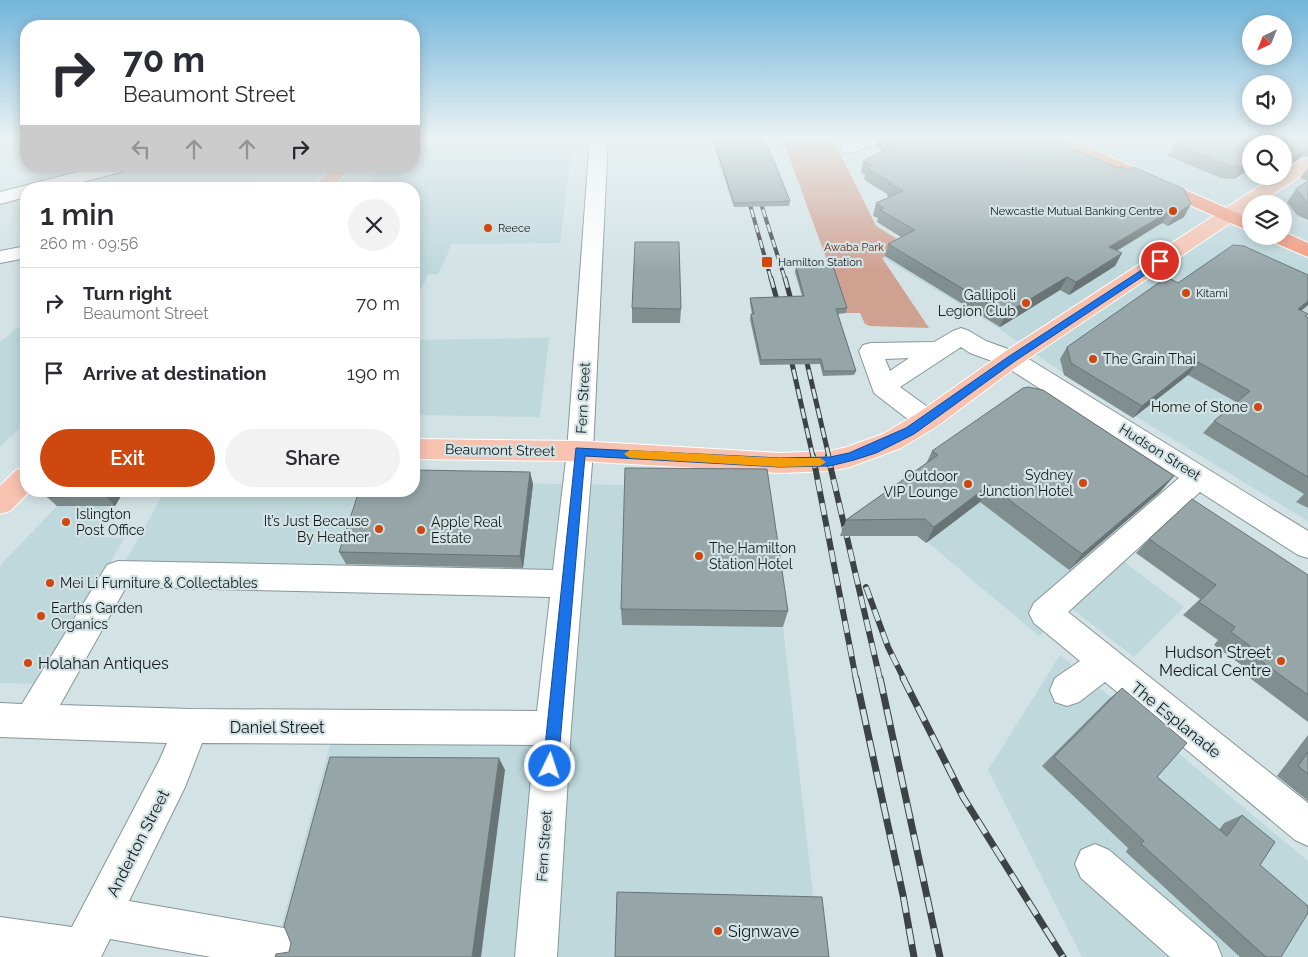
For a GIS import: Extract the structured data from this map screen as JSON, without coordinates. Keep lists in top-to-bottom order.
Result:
{
  "streets": {
    "main road": ["Beaumont Street"],
    "street": [
      "Fern Street",
      "Hudson Street",
      "The Esplanade",
      "Daniel Street",
      "Anderton Street"
    ]
  },
  "crossings": [
    ["Fern Street", "Beaumont Street"],
    ["Fern Street", "Daniel Street"],
    ["Beaumont Street", "Hudson Street"],
    ["Hudson Street", "The Esplanade"],
    ["Daniel Street", "Anderton Street"]
  ],
  "parks": ["Awaba Park"],
  "places": {
    "other": [
      "Newcastle Mutual Banking Centre",
      "Reece",
      "Kitami",
      "Gallipoli Legion Club",
      "The Grain Thai",
      "Home of Stone",
      "Sydney Junction Hotel",
      "Outdoor VIP Lounge",
      "Islington Post Office",
      "It’s Just Because By Heather",
      "Apple Real Estate",
      "The Hamilton Station Hotel",
      "Mei Li Furniture & Collectables",
      "Earths Garden Organics",
      "Hudson Street Medical Centre",
      "Holahan Antiques",
      "Signwave"
    ],
    "transit": ["Hamilton Station"]
  },
  "north": "bottom left",
  "page": {
    "turn": ["70 m", "Beaumont Street"],
    "heading": ["1 min", "260 m · 09:56"],
    "list": [
      {
        "name": "Turn right",
        "note": "Beaumont Street",
        "value": "70 m"
      },
      {
        "name": "Arrive at destination",
        "value": "190 m"
      }
    ],
    "buttons": ["Exit", "Share"]
  }
}
